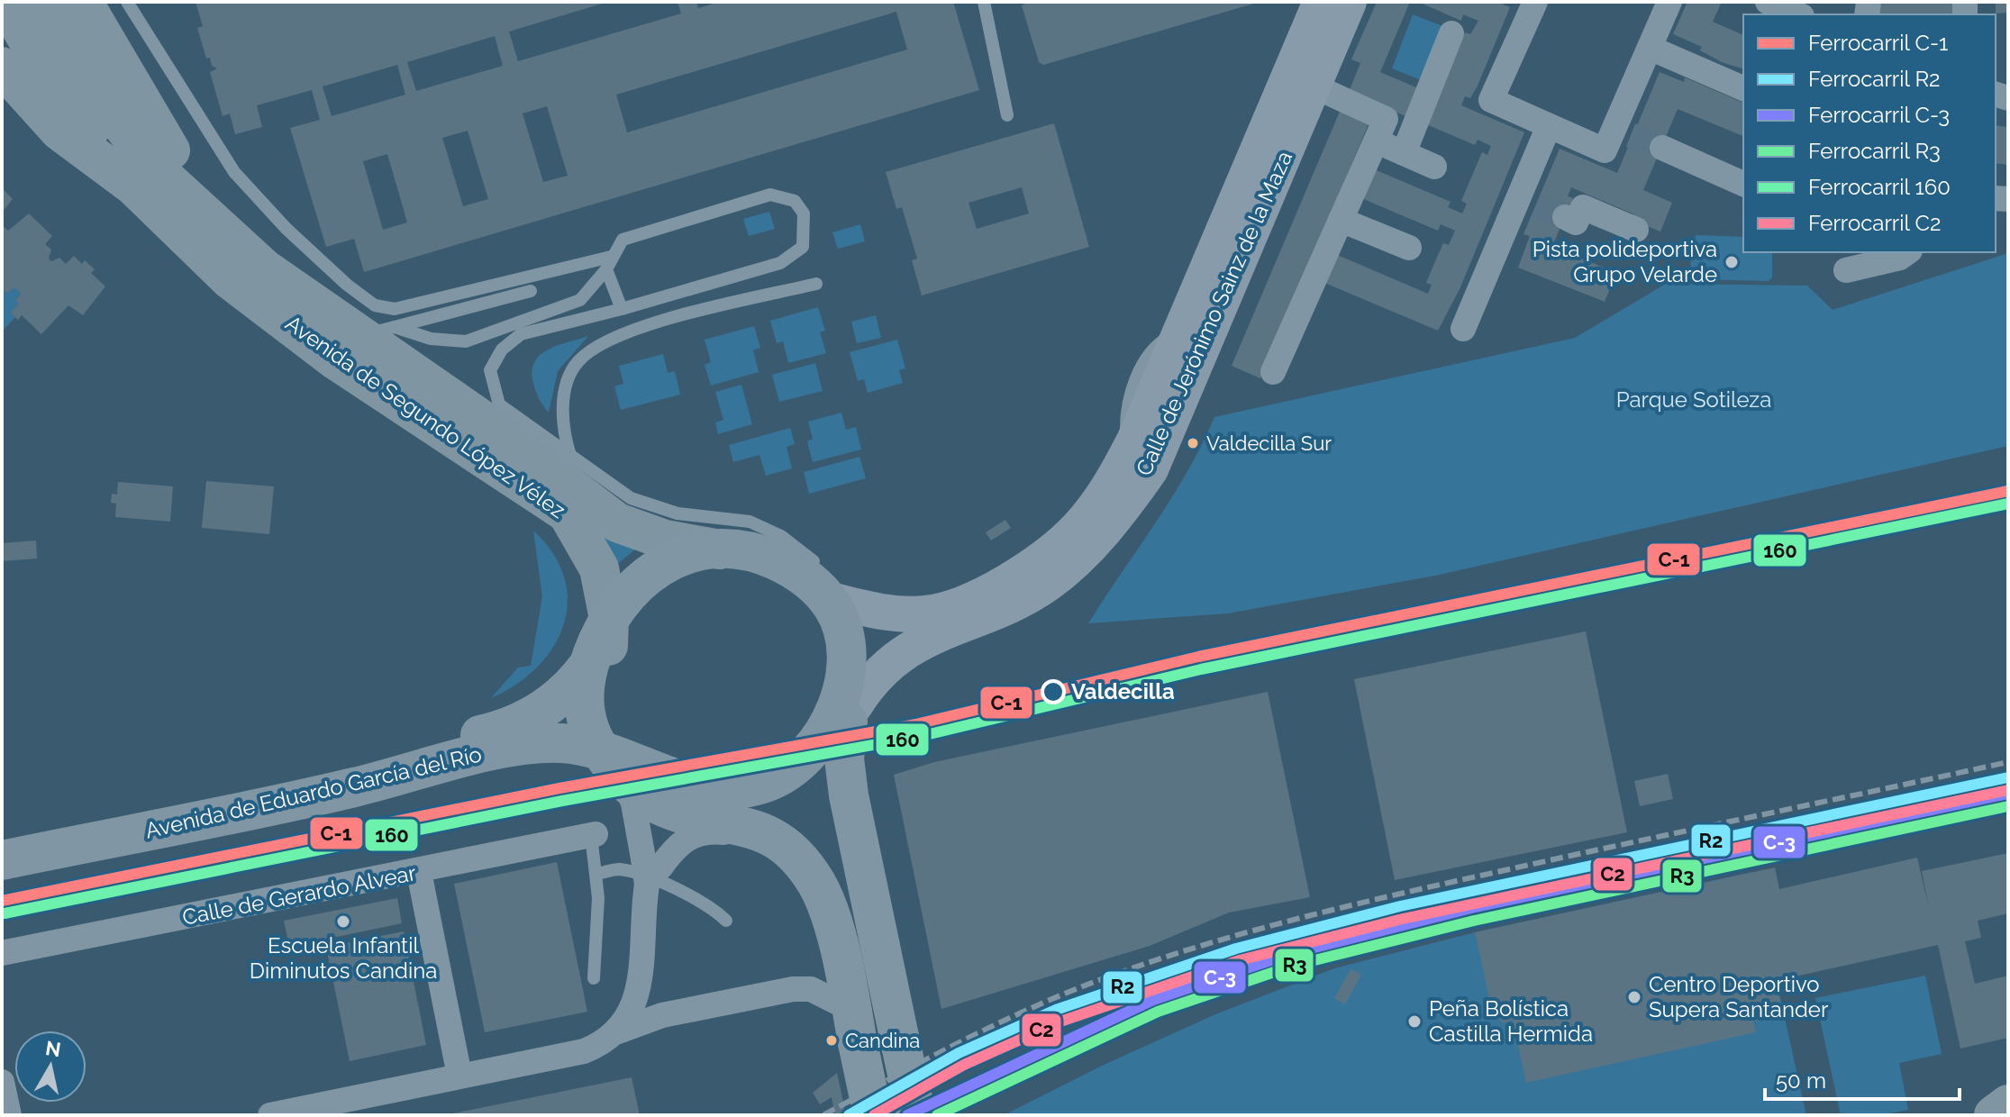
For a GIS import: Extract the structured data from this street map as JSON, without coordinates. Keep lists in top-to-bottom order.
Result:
{
  "streets": {
    "highway": ["Avenida de Eduardo García del Río"],
    "main road": ["Calle de Jerónimo Sainz de la Maza", "Avenida de Segundo López Vélez"],
    "street": ["Calle de Gerardo Alvear"]
  },
  "crossings": [
    ["Calle de Jerónimo Sainz de la Maza", "Avenida de Segundo López Vélez"],
    ["Calle de Jerónimo Sainz de la Maza", "Avenida de Eduardo García del Río"],
    ["Avenida de Segundo López Vélez", "Avenida de Eduardo García del Río"]
  ],
  "parks": ["Parque Sotileza"],
  "places": [
    "Pista polideportiva Grupo Velarde",
    "Valdecilla Sur",
    "Valdecilla",
    "Escuela Infantil Diminutos Candina",
    "Centro Deportivo Supera Santander",
    "Peña Bolística Castilla Hermida",
    "Candina"
  ],
  "lines": [
    "rail line C-1",
    "rail line 160",
    "rail line R2",
    "rail line C2",
    "rail line C-3",
    "rail line R3"
  ],
  "legend": [
    "Ferrocarril C-1",
    "Ferrocarril R2",
    "Ferrocarril C-3",
    "Ferrocarril R3",
    "Ferrocarril 160",
    "Ferrocarril C2"
  ],
  "scale_bar": "50 m",
  "north": "top"
}
